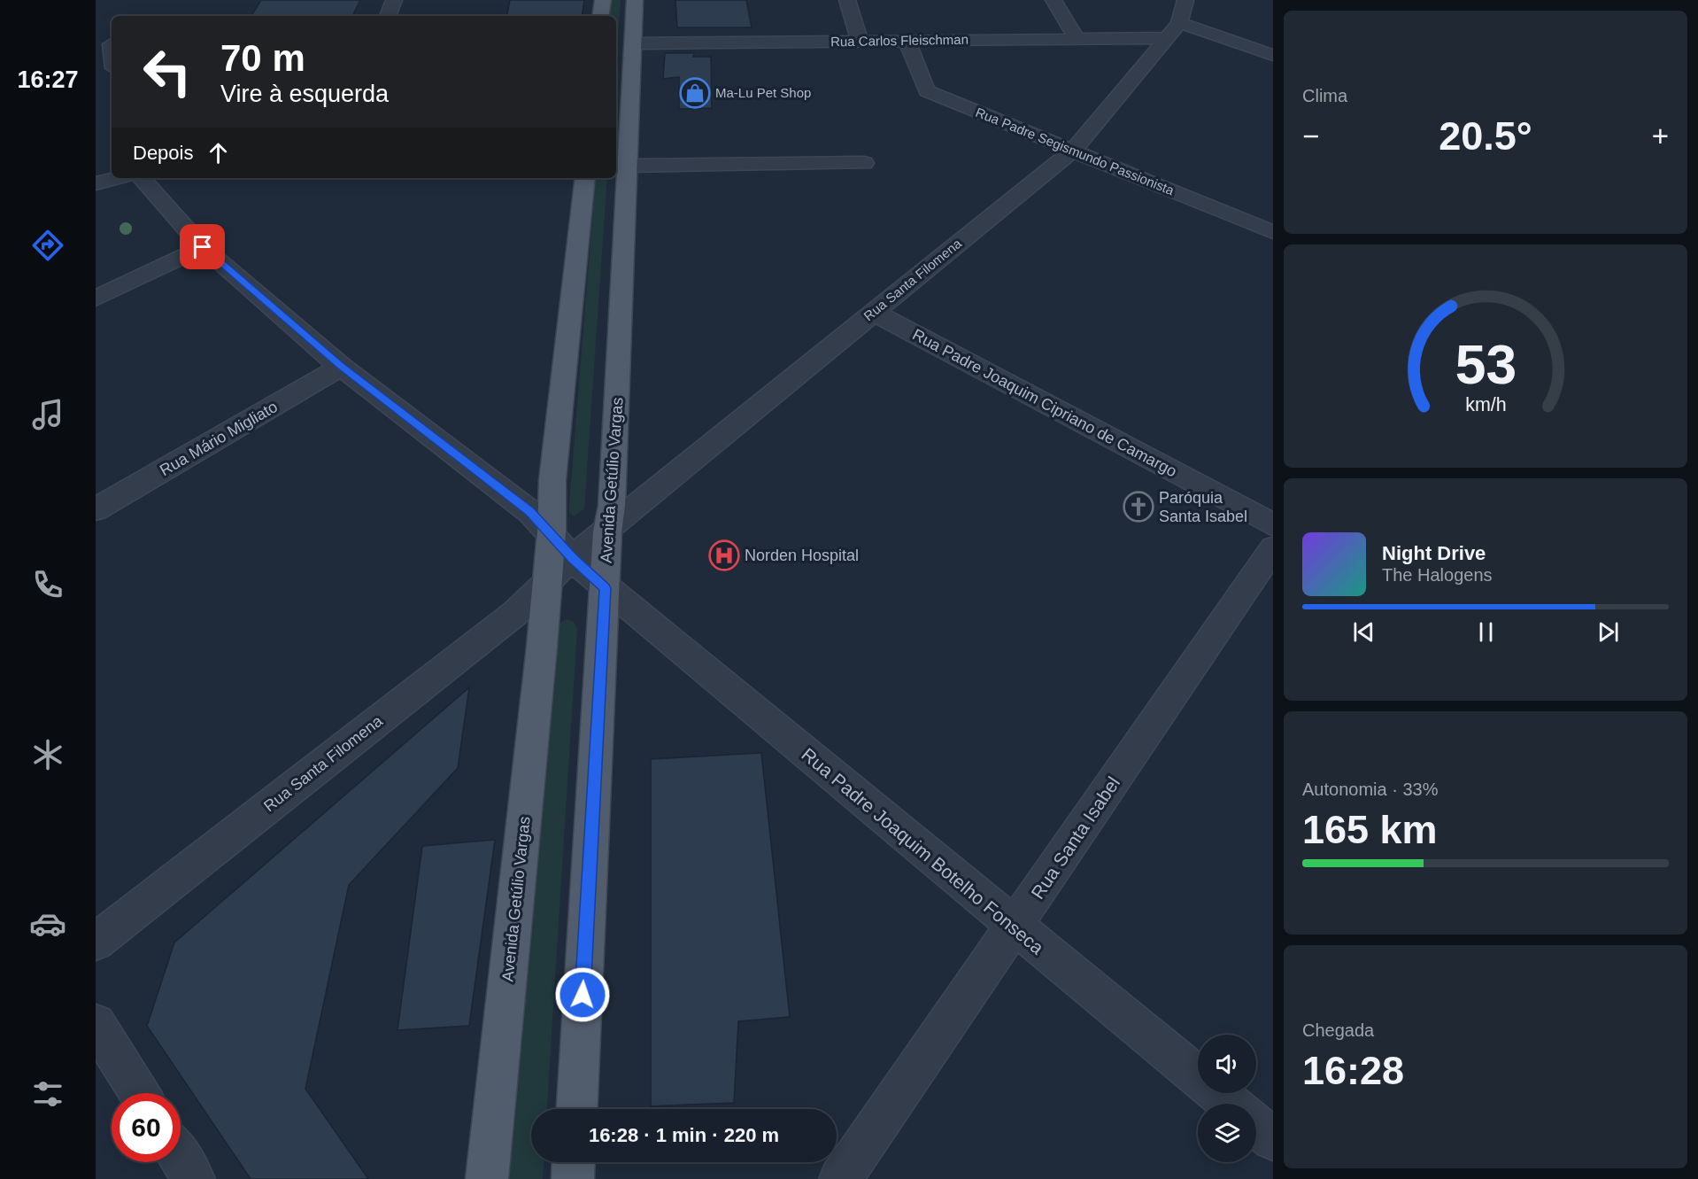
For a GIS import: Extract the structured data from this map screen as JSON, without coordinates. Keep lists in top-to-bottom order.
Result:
{
  "streets": {
    "main road": ["Avenida Getúlio Vargas"],
    "street": [
      "Rua Carlos Fleischman",
      "Rua Padre Segismundo Passionista",
      "Rua Santa Filomena",
      "Rua Padre Joaquim Cipriano de Camargo",
      "Rua Mário Migliato",
      "Rua Santa Isabel",
      "Rua Padre Joaquim Botelho Fonseca"
    ]
  },
  "crossings": [
    ["Rua Carlos Fleischman", "Rua Padre Segismundo Passionista"],
    ["Rua Carlos Fleischman", "Rua Santa Filomena"],
    ["Rua Carlos Fleischman", "Avenida Getúlio Vargas"],
    ["Rua Padre Segismundo Passionista", "Rua Santa Filomena"],
    ["Rua Santa Filomena", "Rua Padre Joaquim Cipriano de Camargo"],
    ["Rua Santa Filomena", "Avenida Getúlio Vargas"],
    ["Rua Santa Filomena", "Rua Padre Joaquim Botelho Fonseca"],
    ["Rua Mário Migliato", "Rua Padre Joaquim Botelho Fonseca"],
    ["Avenida Getúlio Vargas", "Rua Padre Joaquim Botelho Fonseca"],
    ["Rua Santa Isabel", "Rua Padre Joaquim Botelho Fonseca"]
  ],
  "places": {
    "shop": ["Ma-Lu Pet Shop"],
    "church": ["Paróquia Santa Isabel"],
    "hospital": ["Norden Hospital"]
  },
  "page": {
    "tabs": "16:27",
    "tile": [
      "Clima",
      ["Autonomia · 33%", "165 km"],
      ["Chegada", "16:28"]
    ],
    "turn": ["70 m", "Vire à esquerda"],
    "heat": ["−", "20.5°", "+"],
    "then": "Depois",
    "song": ["Night Drive", "The Halogens"],
    "limit": "60",
    "trip": "16:28 · 1 min · 220 m",
    "gauge": ["53", "km/h"]
  }
}
